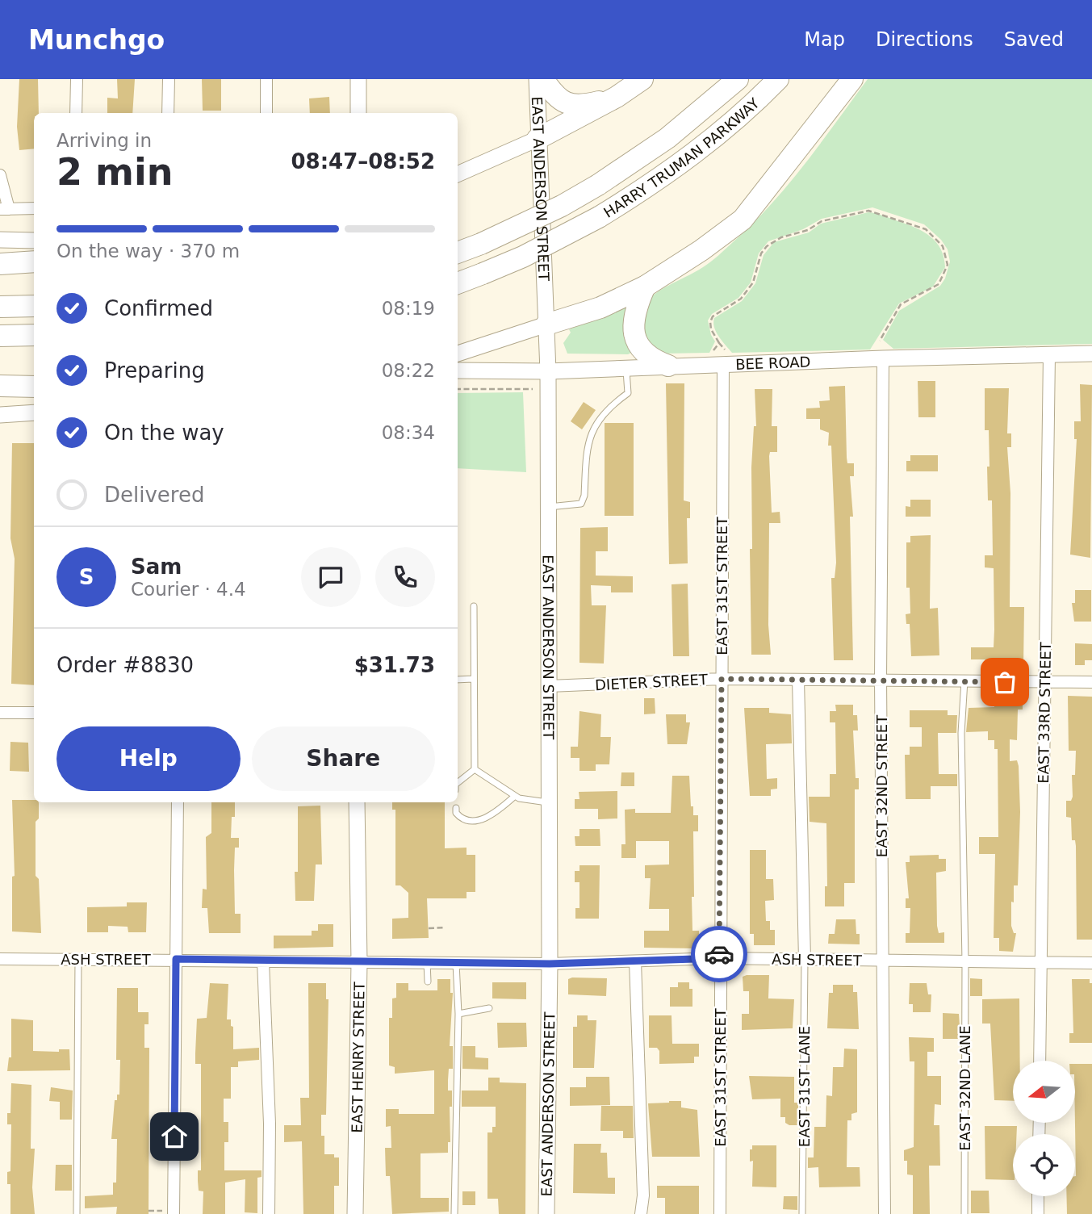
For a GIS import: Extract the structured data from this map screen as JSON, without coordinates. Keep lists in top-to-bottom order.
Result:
{
  "streets": {
    "highway": ["HARRY TRUMAN PARKWAY"],
    "main road": ["EAST ANDERSON STREET", "BEE ROAD", "EAST HENRY STREET"],
    "street": [
      "EAST 31ST STREET",
      "DIETER STREET",
      "EAST 33RD STREET",
      "EAST 32ND STREET",
      "ASH STREET"
    ],
    "lane": ["EAST 31ST LANE", "EAST 32ND LANE"]
  },
  "crossings": [
    ["EAST ANDERSON STREET", "BEE ROAD"],
    ["EAST ANDERSON STREET", "DIETER STREET"],
    ["EAST ANDERSON STREET", "ASH STREET"],
    ["BEE ROAD", "EAST 31ST STREET"],
    ["BEE ROAD", "EAST 33RD STREET"],
    ["BEE ROAD", "EAST 32ND STREET"],
    ["EAST 31ST STREET", "DIETER STREET"],
    ["EAST 31ST STREET", "ASH STREET"],
    ["DIETER STREET", "EAST 33RD STREET"],
    ["DIETER STREET", "EAST 32ND STREET"],
    ["DIETER STREET", "EAST 32ND LANE"],
    ["EAST 33RD STREET", "ASH STREET"],
    ["EAST 32ND STREET", "ASH STREET"],
    ["ASH STREET", "EAST HENRY STREET"],
    ["ASH STREET", "EAST 31ST LANE"],
    ["ASH STREET", "EAST 32ND LANE"]
  ],
  "north": "left",
  "page": {
    "header": "Munchgo",
    "nav": ["Map", "Directions", "Saved"],
    "heading": ["2 min", "Arriving in", "08:47–08:52"],
    "panel": [
      "Sam",
      "Courier · 4.4",
      "Order #8830",
      "$31.73"
    ],
    "bar": "On the way · 370 m",
    "list": [
      ["Confirmed", "08:19"],
      ["Preparing", "08:22"],
      ["On the way", "08:34"],
      "Delivered"
    ],
    "round": "S",
    "buttons": ["Help", "Share"]
  }
}
